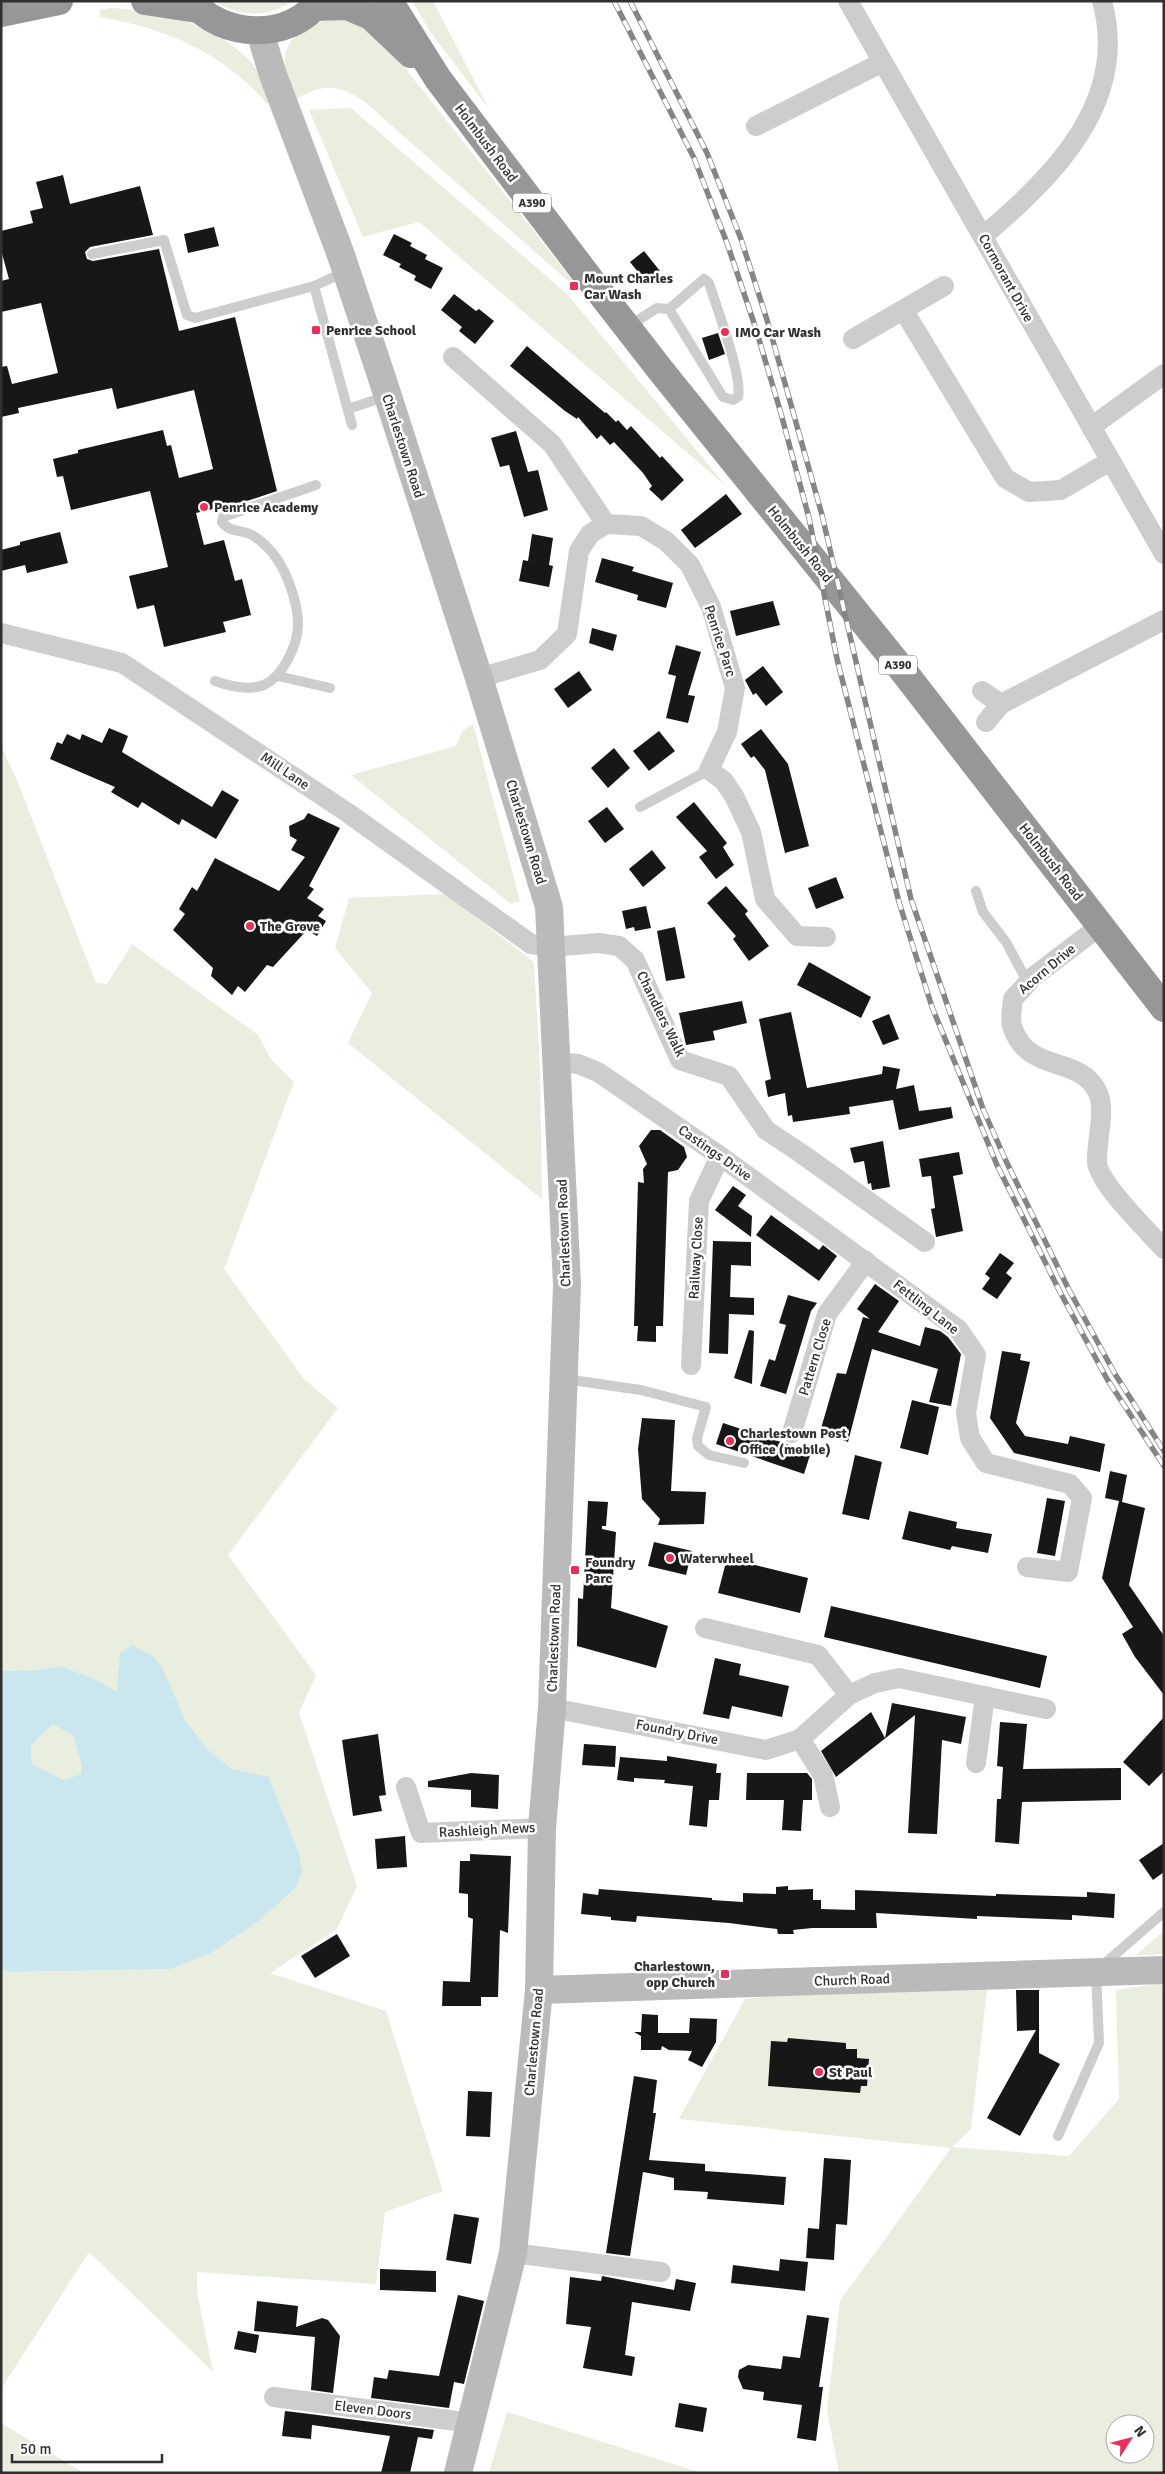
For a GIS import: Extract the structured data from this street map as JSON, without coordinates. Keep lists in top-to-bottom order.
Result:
{
  "streets": {
    "highway": ["Holmbush Road", "A390"],
    "street": [
      "Cormorant Drive",
      "Charlestown Road",
      "Penrice Parc",
      "Mill Lane",
      "Acorn Drive",
      "Chandlers Walk",
      "Castings Drive",
      "Railway Close",
      "Fettling Lane",
      "Pattern Close",
      "Foundry Drive",
      "Rashleigh Mews",
      "Church Road",
      "Eleven Doors"
    ]
  },
  "crossings": [
    ["Holmbush Road", "A390"],
    ["Holmbush Road", "Acorn Drive"],
    ["A390", "Charlestown Road"],
    ["Charlestown Road", "Mill Lane"],
    ["Charlestown Road", "Chandlers Walk"],
    ["Charlestown Road", "Castings Drive"],
    ["Charlestown Road", "Foundry Drive"],
    ["Charlestown Road", "Rashleigh Mews"],
    ["Charlestown Road", "Church Road"],
    ["Charlestown Road", "Eleven Doors"],
    ["Mill Lane", "Chandlers Walk"],
    ["Castings Drive", "Railway Close"],
    ["Castings Drive", "Fettling Lane"],
    ["Castings Drive", "Pattern Close"],
    ["Fettling Lane", "Pattern Close"]
  ],
  "places": {
    "transit": [
      "Mount Charles Car Wash",
      "Penrice School",
      "Foundry Parc",
      "Charlestown, opp Church"
    ],
    "other": [
      "IMO Car Wash",
      "Penrice Academy",
      "The Grove",
      "Charlestown Post Office (mobile)",
      "Waterwheel",
      "St Paul"
    ]
  },
  "scale_bar": "50 m",
  "north": "top right"
}
